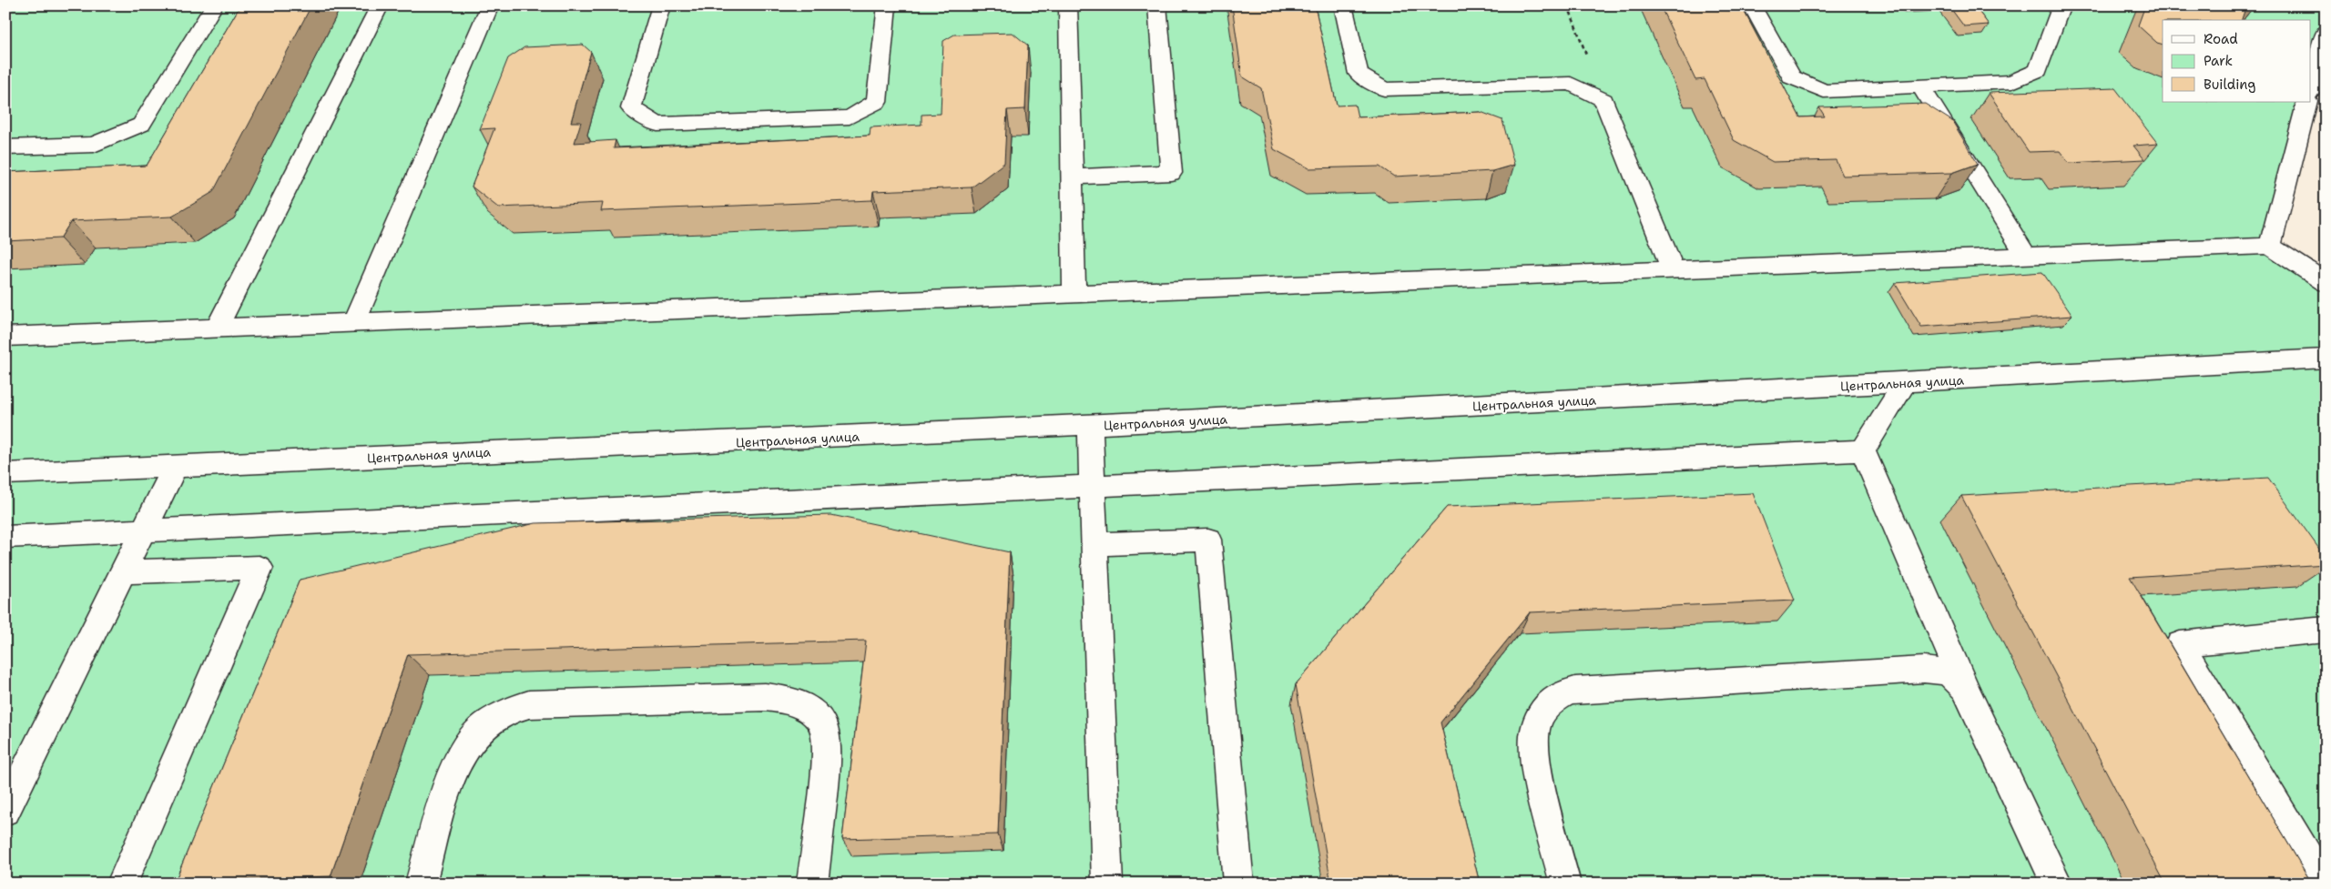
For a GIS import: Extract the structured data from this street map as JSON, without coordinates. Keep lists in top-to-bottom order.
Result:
{
  "streets": {
    "street": ["Центральная улица"]
  },
  "legend": ["Road", "Park", "Building"]
}
